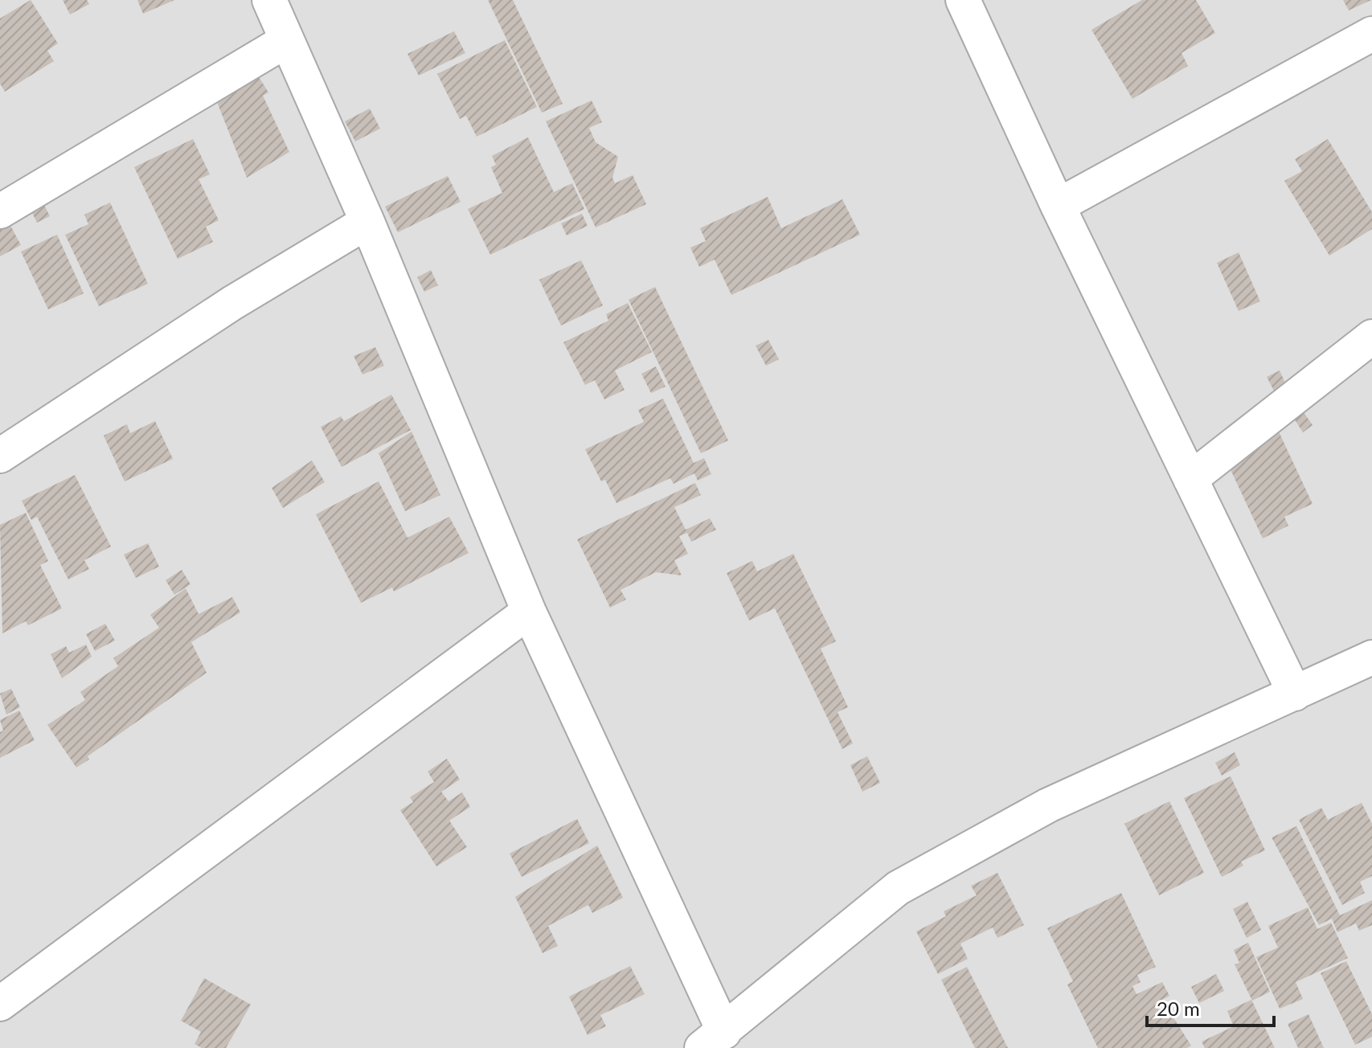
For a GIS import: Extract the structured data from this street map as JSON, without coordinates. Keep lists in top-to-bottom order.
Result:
{
  "scale_bar": "20 m"
}
